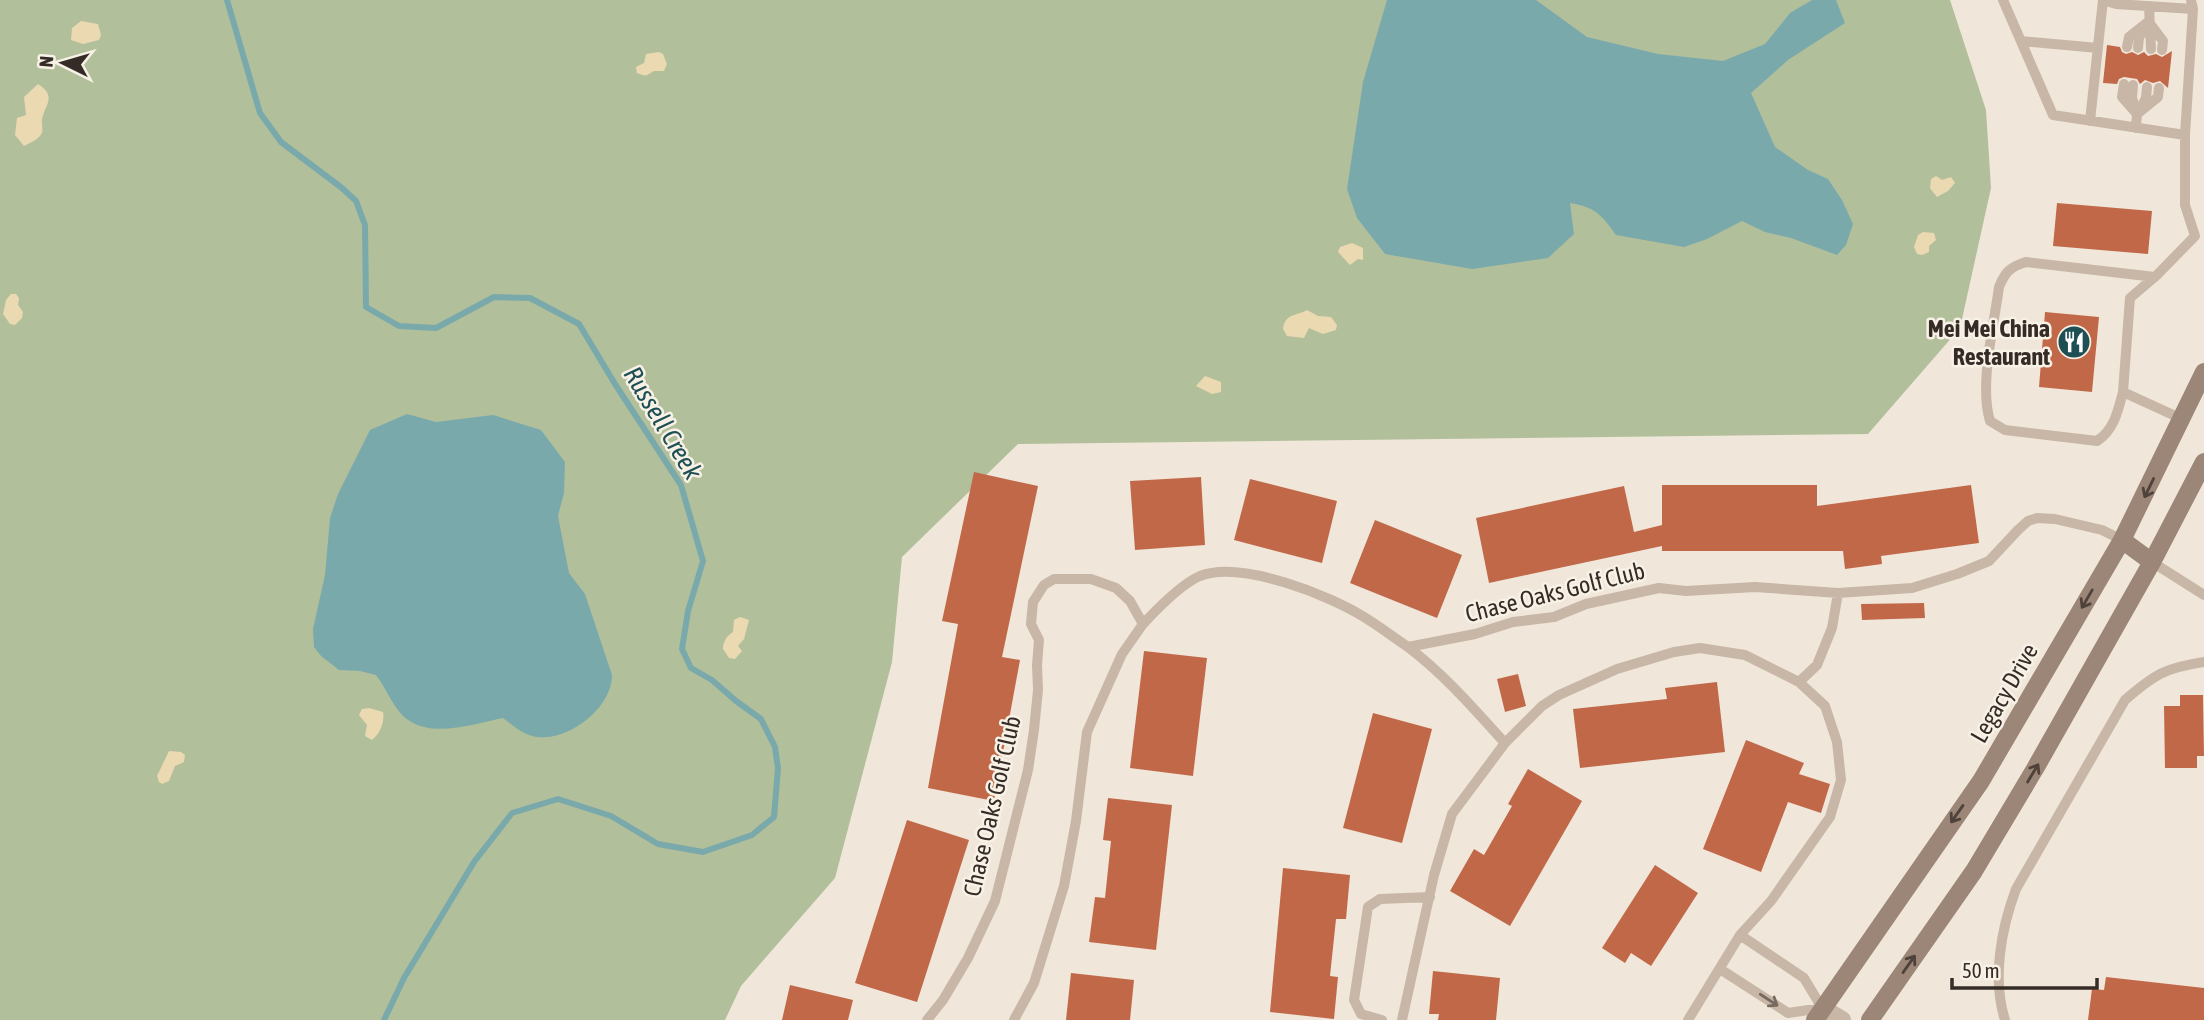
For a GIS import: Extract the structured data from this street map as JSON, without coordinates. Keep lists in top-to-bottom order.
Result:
{
  "streets": {
    "main road": ["Legacy Drive"],
    "lane": ["Chase Oaks Golf Club"]
  },
  "crossings": [
    ["Chase Oaks Golf Club", "Legacy Drive"]
  ],
  "water": ["Russell Creek"],
  "places": {
    "restaurant": ["Mei Mei China Restaurant"]
  },
  "scale_bar": "50 m",
  "north": "left"
}
